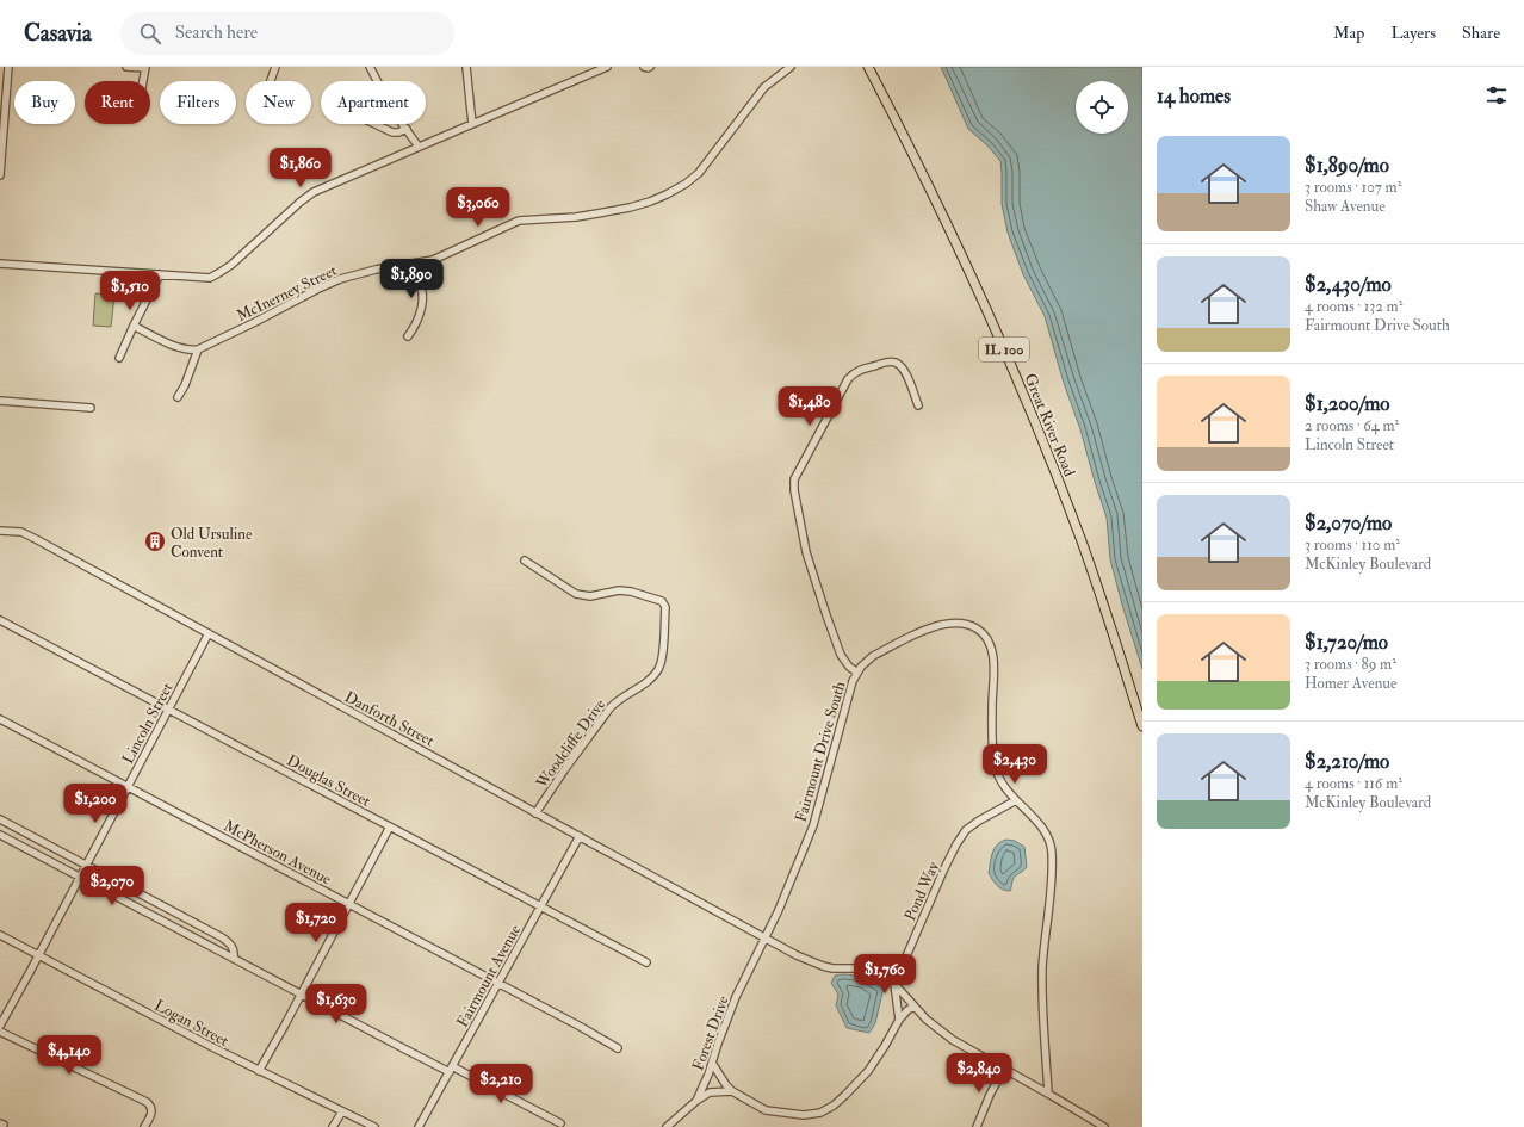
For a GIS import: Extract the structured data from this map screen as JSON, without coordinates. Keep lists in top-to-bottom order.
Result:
{
  "streets": {
    "main road": ["IL 100", "Great River Road"],
    "street": [
      "McInerney Street",
      "Danforth Street",
      "Lincoln Street",
      "Woodcliffe Drive",
      "Fairmount Drive South",
      "Douglas Street",
      "McPherson Avenue",
      "Pond Way",
      "Fairmount Avenue",
      "Logan Street",
      "Forest Drive"
    ]
  },
  "crossings": [
    ["Danforth Street", "Lincoln Street"],
    ["Danforth Street", "Woodcliffe Drive"],
    ["Danforth Street", "Fairmount Drive South"],
    ["Danforth Street", "Pond Way"],
    ["Danforth Street", "Fairmount Avenue"],
    ["Danforth Street", "Forest Drive"],
    ["Lincoln Street", "Douglas Street"],
    ["Lincoln Street", "McPherson Avenue"],
    ["Lincoln Street", "Logan Street"],
    ["Fairmount Drive South", "Pond Way"],
    ["Fairmount Drive South", "Forest Drive"],
    ["Douglas Street", "Fairmount Avenue"],
    ["McPherson Avenue", "Fairmount Avenue"]
  ],
  "places": {
    "building": ["Old Ursuline Convent"]
  },
  "page": {
    "header": "Casavia",
    "search": "Search here",
    "nav": ["Map", "Layers", "Share"],
    "heading": "14 homes",
    "chip": [
      "Buy",
      "Rent",
      "Filters",
      "New",
      "Apartment"
    ],
    "list": [
      {
        "name": "$1,890/mo",
        "note": "3 rooms · 107 m² · Shaw Avenue"
      },
      {
        "name": "$2,430/mo",
        "note": "4 rooms · 132 m² · Fairmount Drive South"
      },
      {
        "name": "$1,200/mo",
        "note": "2 rooms · 64 m² · Lincoln Street"
      },
      {
        "name": "$2,070/mo",
        "note": "3 rooms · 110 m² · McKinley Boulevard"
      },
      {
        "name": "$1,720/mo",
        "note": "3 rooms · 89 m² · Homer Avenue"
      },
      {
        "name": "$2,210/mo",
        "note": "4 rooms · 116 m² · McKinley Boulevard"
      }
    ],
    "price": [
      "$1,860",
      "$3,060",
      "$1,890",
      "$1,510",
      "$1,480",
      "$2,430",
      "$1,200",
      "$2,070",
      "$1,720",
      "$1,760",
      "$1,630",
      "$4,140",
      "$2,840",
      "$2,210"
    ]
  }
}
